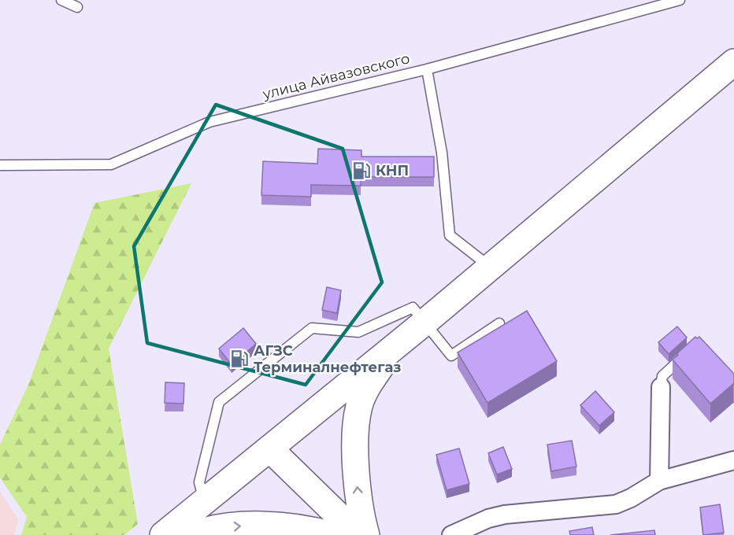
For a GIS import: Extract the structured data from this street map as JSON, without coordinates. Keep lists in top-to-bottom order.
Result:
{
  "streets": {
    "lane": ["улица Айвазовского"]
  },
  "places": {
    "fuel station": ["КНП", "АГЗС Терминалнефтегаз"]
  }
}
